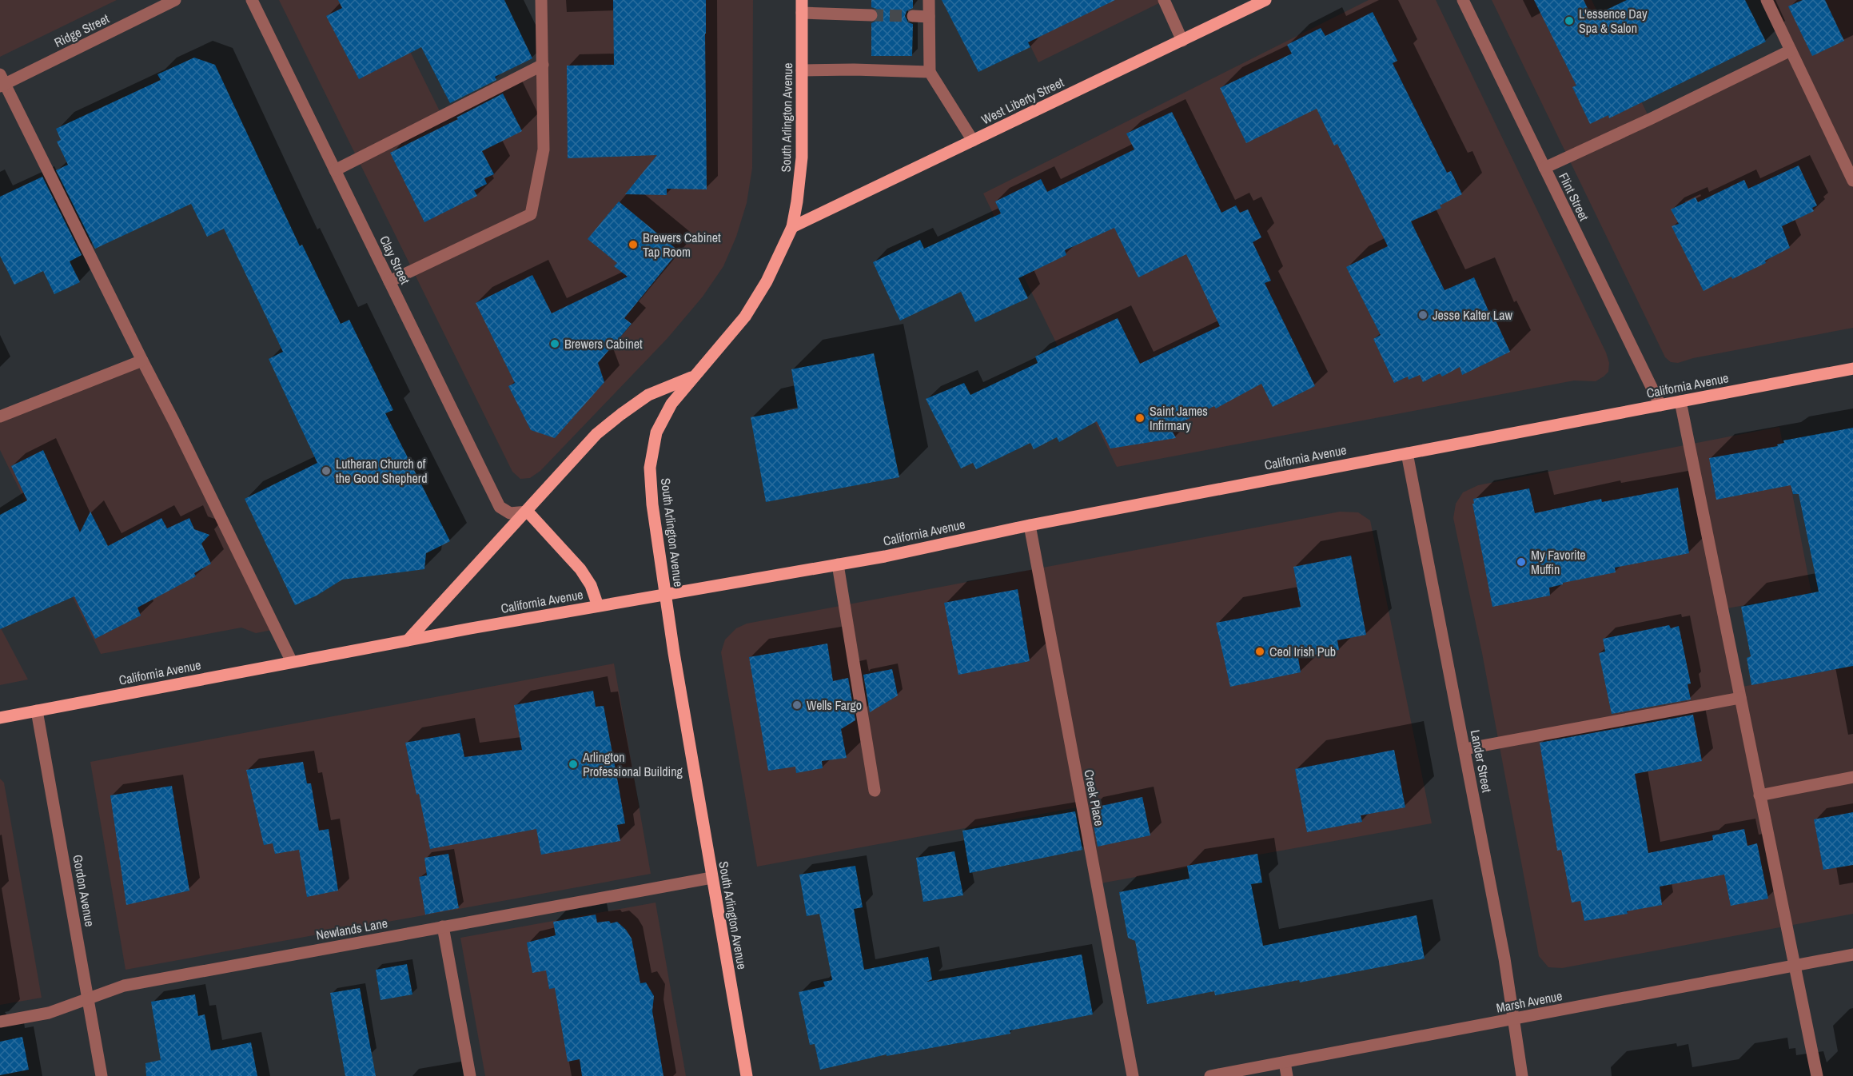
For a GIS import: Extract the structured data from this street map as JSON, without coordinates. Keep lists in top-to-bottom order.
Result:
{
  "streets": {
    "main road": ["West Liberty Street", "South Arlington Avenue", "California Avenue"],
    "street": [
      "Ridge Street",
      "Flint Street",
      "Clay Street",
      "Lander Street",
      "Creek Place",
      "Gordon Avenue",
      "Newlands Lane",
      "Marsh Avenue"
    ]
  },
  "crossings": [
    ["West Liberty Street", "South Arlington Avenue"],
    ["South Arlington Avenue", "California Avenue"],
    ["South Arlington Avenue", "Newlands Lane"],
    ["Flint Street", "California Avenue"],
    ["California Avenue", "Lander Street"],
    ["California Avenue", "Creek Place"],
    ["California Avenue", "Gordon Avenue"],
    ["Lander Street", "Marsh Avenue"],
    ["Gordon Avenue", "Newlands Lane"]
  ],
  "places": [
    "L'essence Day Spa & Salon",
    "Brewers Cabinet Tap Room",
    "Jesse Kalter Law",
    "Brewers Cabinet",
    "Saint James Infirmary",
    "Lutheran Church of the Good Shepherd",
    "My Favorite Muffin",
    "Ceol Irish Pub",
    "Wells Fargo",
    "Arlington Professional Building"
  ]
}
